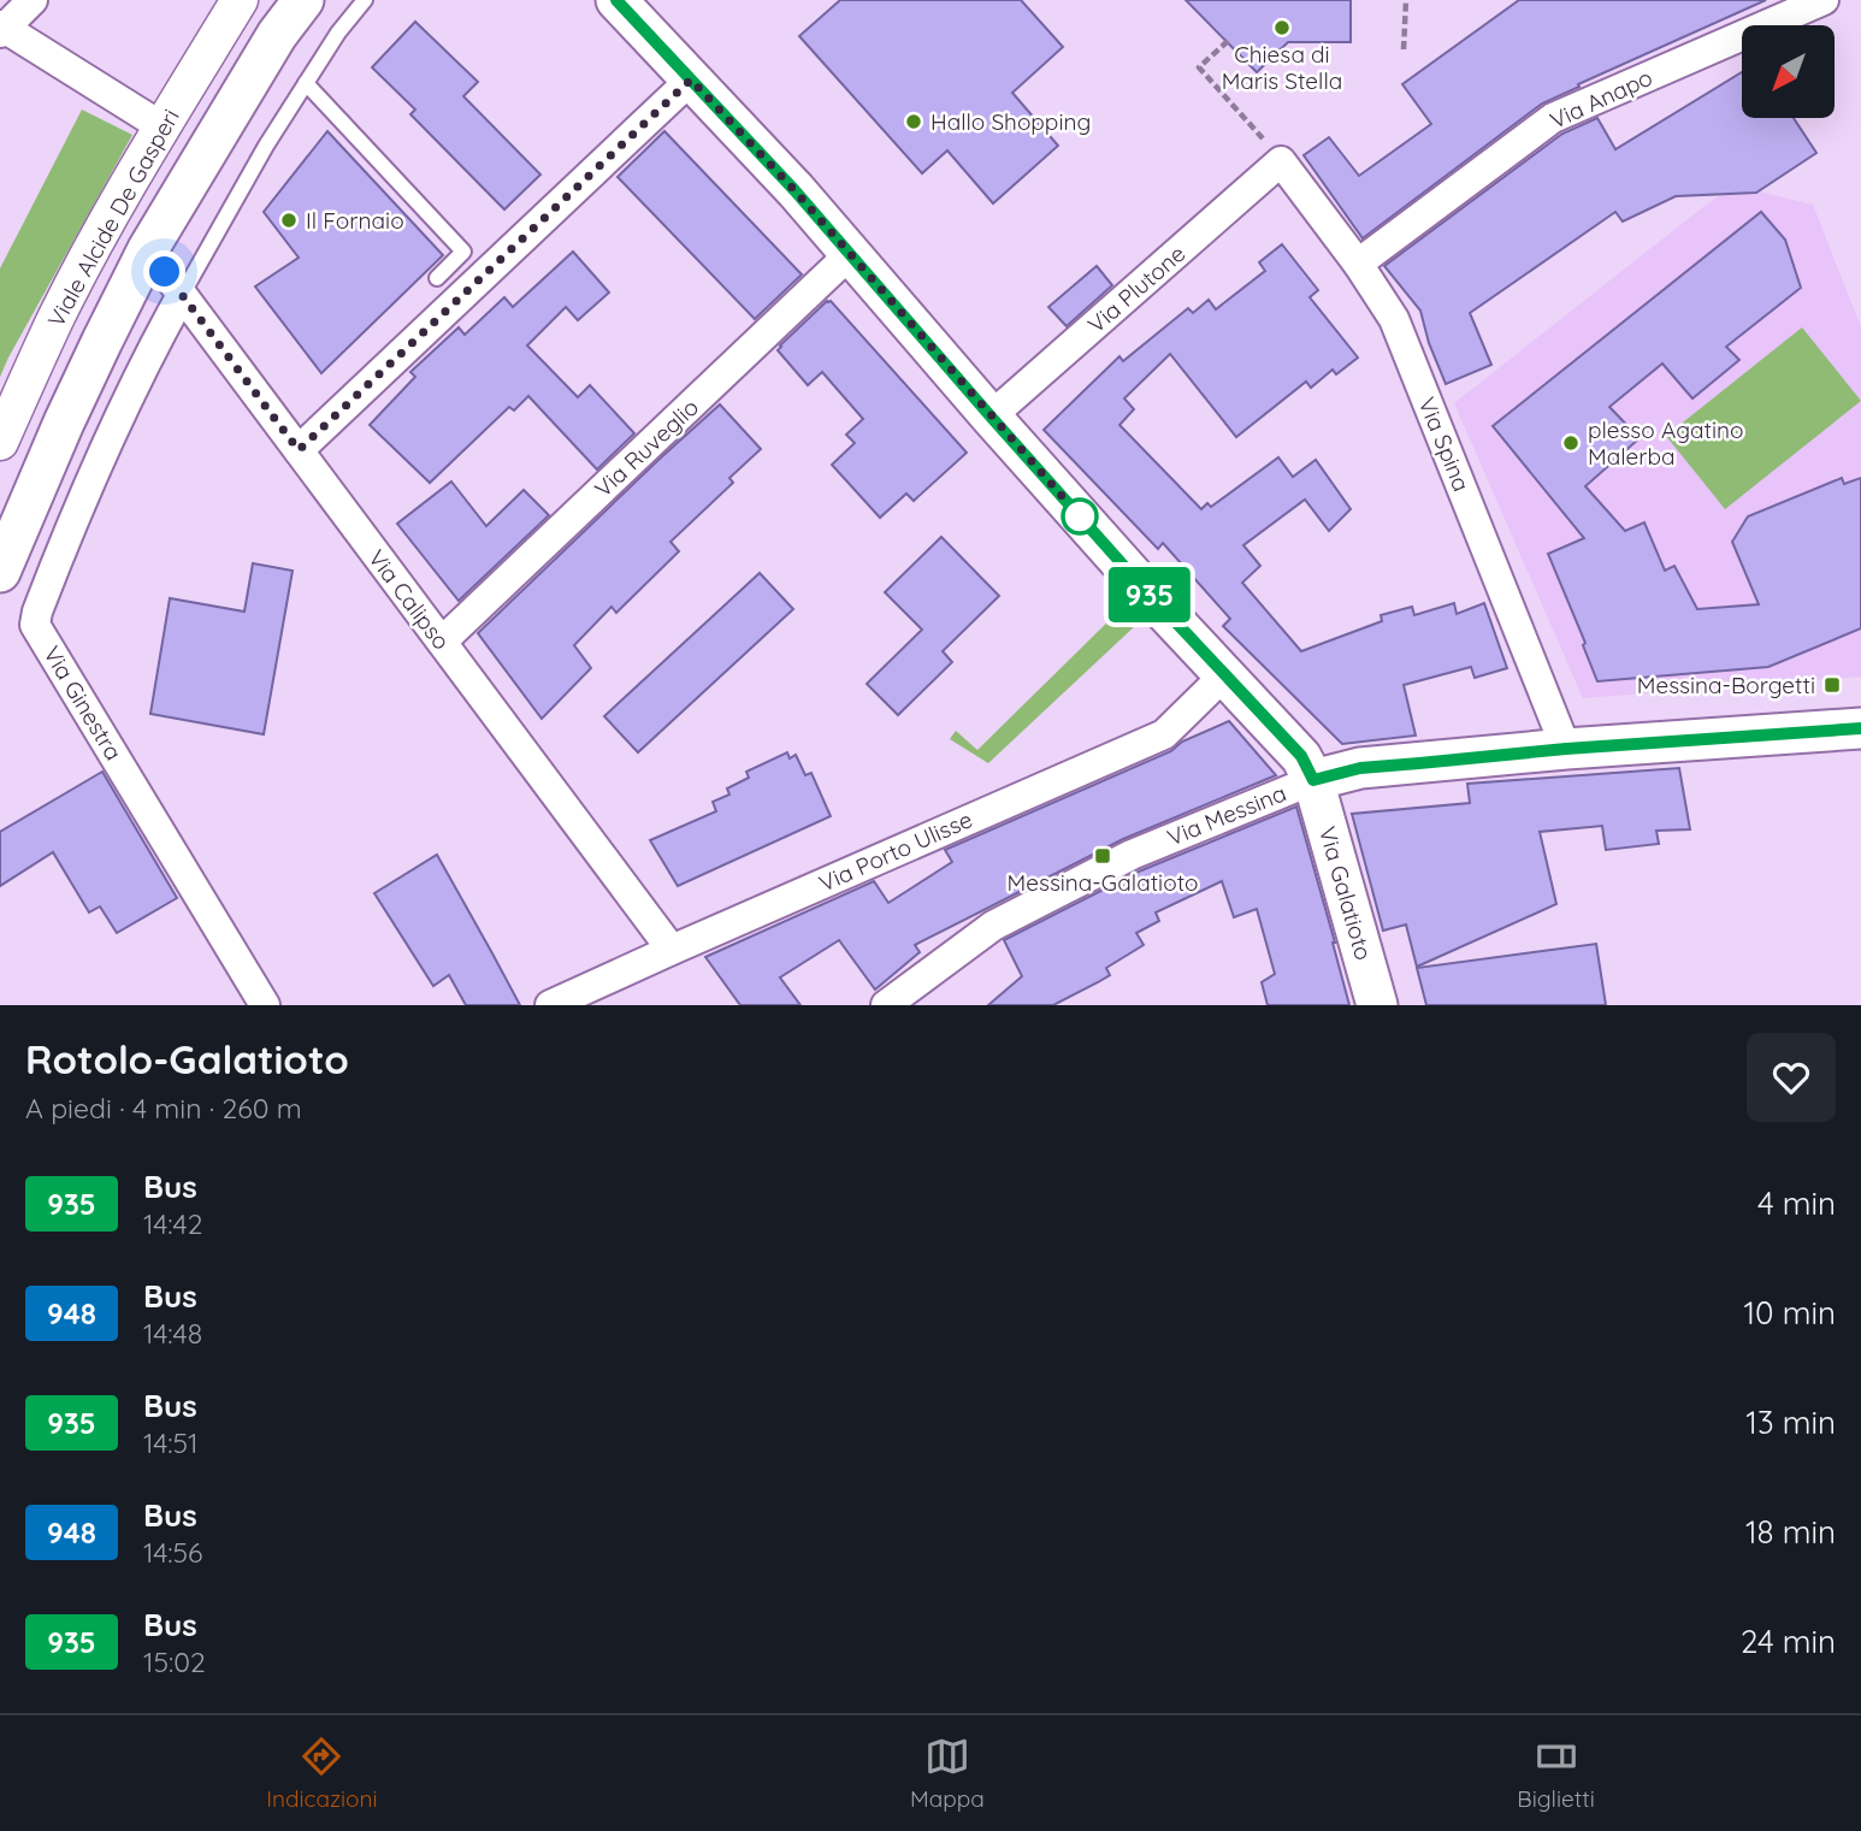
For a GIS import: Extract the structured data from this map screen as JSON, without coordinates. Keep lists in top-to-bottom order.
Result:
{
  "streets": {
    "main road": ["Viale Alcide De Gasperi", "Via Messina", "Via Galatioto"],
    "street": [
      "Via Anapo",
      "Via Plutone",
      "Via Spina",
      "Via Ruveglio",
      "Via Calipso",
      "Via Ginestra",
      "Via Porto Ulisse"
    ]
  },
  "crossings": [
    ["Via Anapo", "Via Spina"],
    ["Viale Alcide De Gasperi", "Via Calipso"],
    ["Via Plutone", "Via Spina"],
    ["Via Plutone", "Via Galatioto"],
    ["Via Spina", "Via Messina"],
    ["Via Ruveglio", "Via Calipso"],
    ["Via Ruveglio", "Via Galatioto"],
    ["Via Calipso", "Via Ginestra"],
    ["Via Calipso", "Via Porto Ulisse"],
    ["Via Messina", "Via Galatioto"],
    ["Via Porto Ulisse", "Via Galatioto"]
  ],
  "places": {
    "other": [
      "Chiesa di Maris Stella",
      "Hallo Shopping",
      "Il Fornaio",
      "plesso Agatino Malerba"
    ],
    "transit": ["Messina-Borgetti", "Messina-Galatioto"]
  },
  "lines": ["bus line 935"],
  "north": "bottom left",
  "page": {
    "on_map": "935",
    "heading": ["Rotolo-Galatioto", "A piedi · 4 min · 260 m"],
    "list": [
      {
        "mark": "935",
        "name": "Bus",
        "note": "14:42",
        "value": "4 min"
      },
      {
        "mark": "948",
        "name": "Bus",
        "note": "14:48",
        "value": "10 min"
      },
      {
        "mark": "935",
        "name": "Bus",
        "note": "14:51",
        "value": "13 min"
      },
      {
        "mark": "948",
        "name": "Bus",
        "note": "14:56",
        "value": "18 min"
      },
      {
        "mark": "935",
        "name": "Bus",
        "note": "15:02",
        "value": "24 min"
      }
    ],
    "tabs": ["Indicazioni", "Mappa", "Biglietti"]
  }
}
